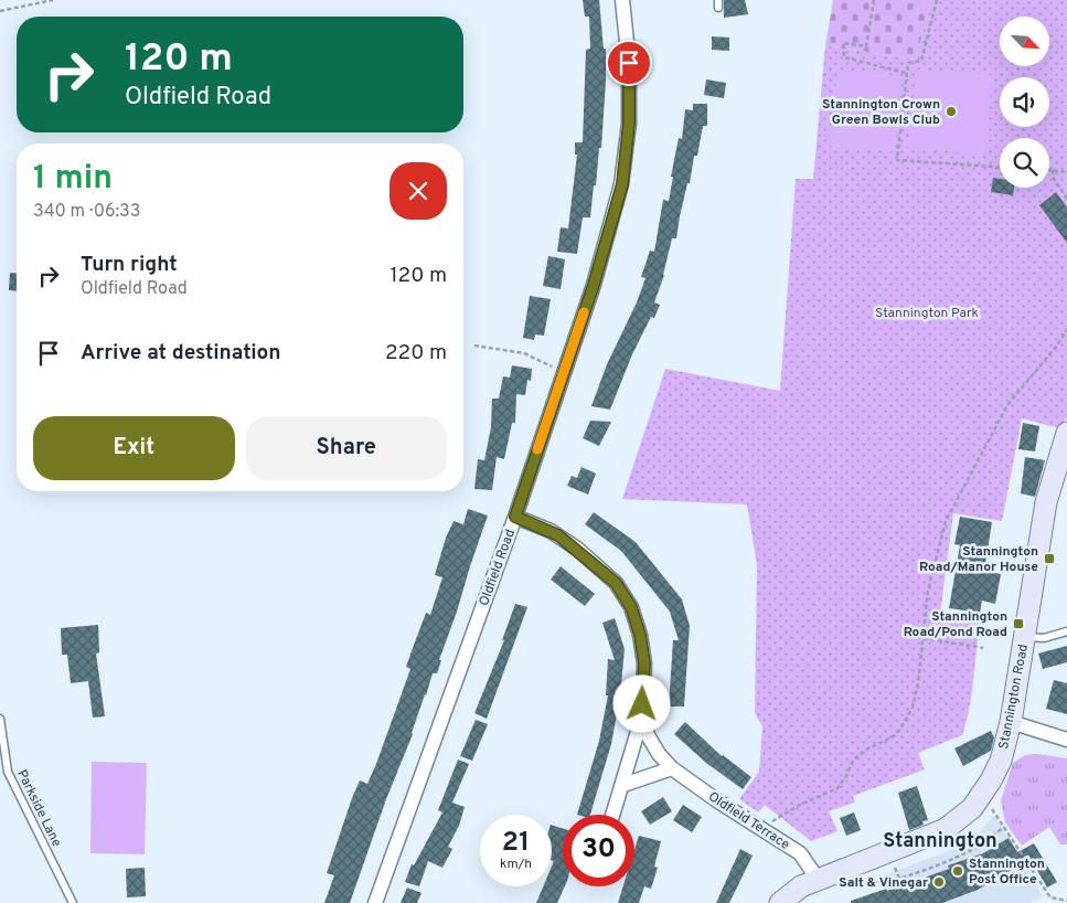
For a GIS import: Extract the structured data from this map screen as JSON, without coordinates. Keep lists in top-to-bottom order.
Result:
{
  "streets": {
    "main road": ["Stannington Road"],
    "street": ["Oldfield Road", "Oldfield Terrace"],
    "lane": ["Parkside Lane"]
  },
  "crossings": [
    ["Oldfield Road", "Oldfield Terrace"],
    ["Stannington Road", "Oldfield Terrace"]
  ],
  "districts": ["Stannington"],
  "parks": ["Stannington Park"],
  "places": {
    "other": ["Stannington Crown Green Bowls Club", "Stannington Post Office", "Salt & Vinegar"],
    "transit": ["Stannington Road/Manor House", "Stannington Road/Pond Road"]
  },
  "north": "bottom right",
  "page": {
    "turn": ["120 m", "Oldfield Road"],
    "heading": ["1 min", "340 m · 06:33"],
    "list": [
      {
        "name": "Turn right",
        "note": "Oldfield Road",
        "value": "120 m"
      },
      {
        "name": "Arrive at destination",
        "value": "220 m"
      }
    ],
    "buttons": ["Exit", "Share"],
    "speed": "21 km/h",
    "limit": "30"
  }
}
